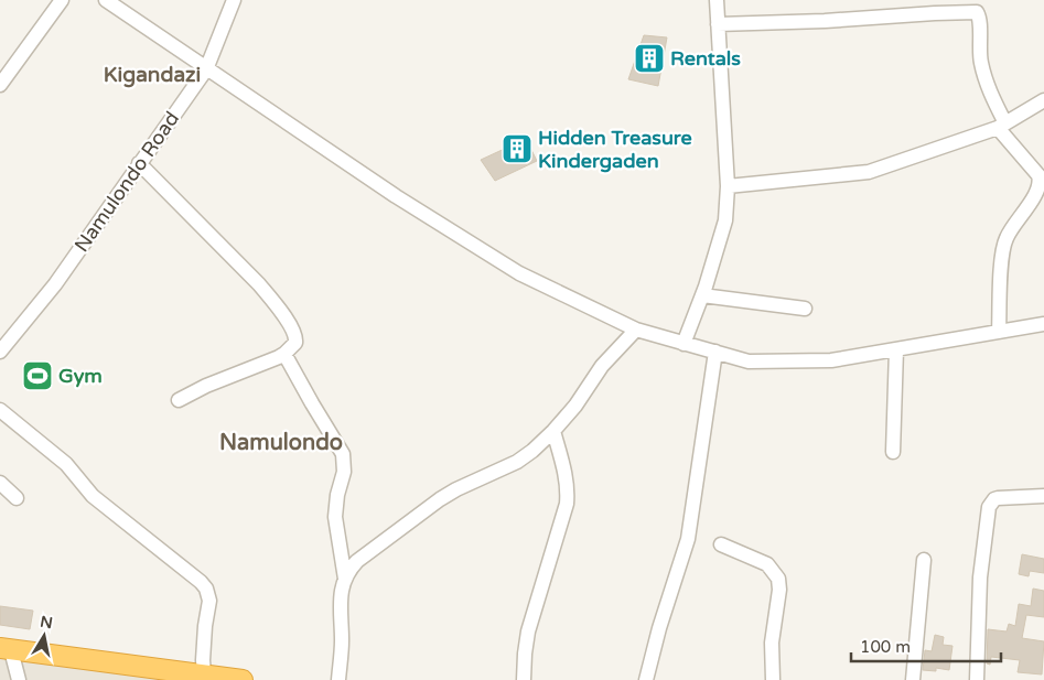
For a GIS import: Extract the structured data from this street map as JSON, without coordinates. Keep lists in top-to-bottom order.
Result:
{
  "streets": {
    "street": ["Namulondo Road"]
  },
  "districts": ["Kigandazi", "Namulondo"],
  "places": {
    "building": ["Rentals", "Hidden Treasure Kindergaden"],
    "sports": ["Gym"]
  },
  "scale_bar": "100 m",
  "north": "top"
}
